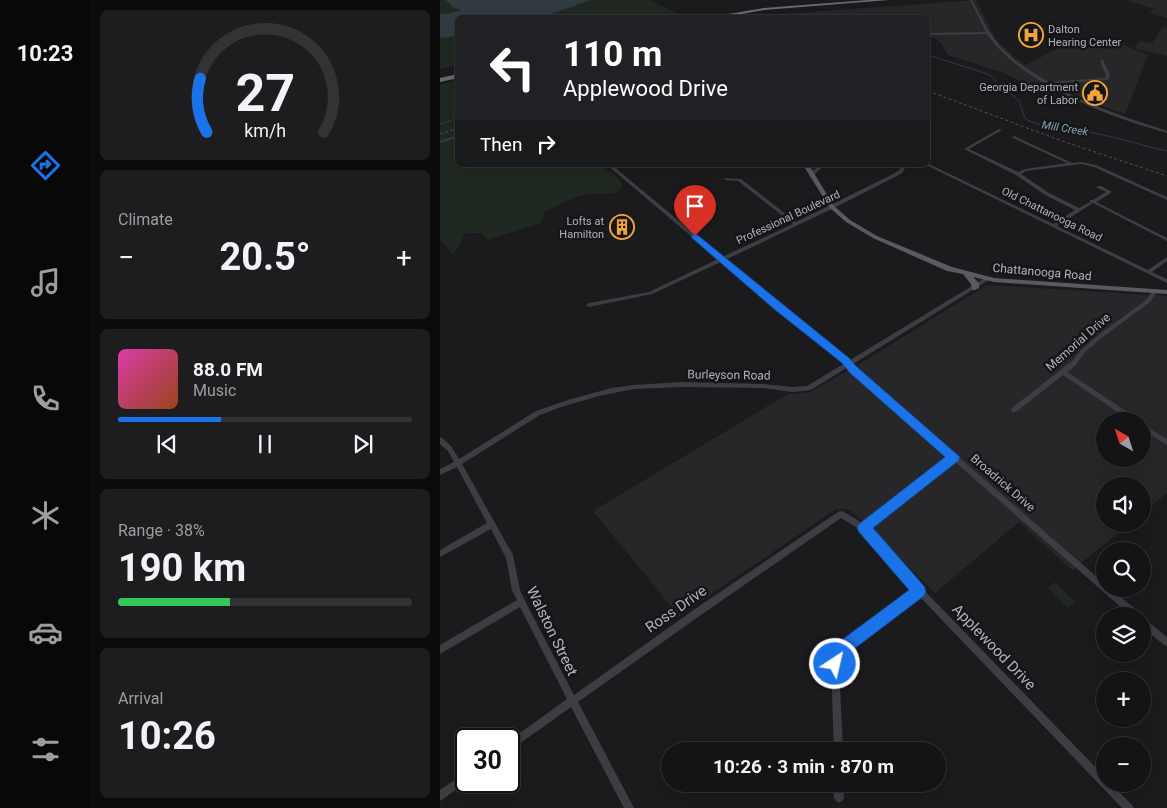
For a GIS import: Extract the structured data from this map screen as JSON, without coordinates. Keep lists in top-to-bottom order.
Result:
{
  "streets": {
    "main road": ["Chattanooga Road"],
    "street": [
      "Old Chattanooga Road",
      "Professional Boulevard",
      "Memorial Drive",
      "Burleyson Road",
      "Broadrick Drive",
      "Ross Drive",
      "Walston Street",
      "Applewood Drive"
    ]
  },
  "crossings": [
    ["Professional Boulevard", "Chattanooga Road"],
    ["Professional Boulevard", "Broadrick Drive"],
    ["Chattanooga Road", "Memorial Drive"],
    ["Chattanooga Road", "Burleyson Road"],
    ["Burleyson Road", "Broadrick Drive"],
    ["Burleyson Road", "Walston Street"],
    ["Ross Drive", "Walston Street"],
    ["Ross Drive", "Applewood Drive"]
  ],
  "water": ["Mill Creek"],
  "places": {
    "hospital": ["Dalton Hearing Center"],
    "public building": ["Georgia Department of Labor"],
    "building": ["Lofts at Hamilton"]
  },
  "north": "top left",
  "page": {
    "tabs": "10:23",
    "turn": ["110 m", "Applewood Drive"],
    "then": "Then",
    "tile": [
      "Climate",
      ["Range · 38%", "190 km"],
      ["Arrival", "10:26"]
    ],
    "heat": ["−", "20.5°", "+"],
    "song": ["88.0 FM", "Music"],
    "map_buttons": ["+", "−"],
    "limit": "30",
    "trip": "10:26 · 3 min · 870 m",
    "gauge": ["27", "km/h"]
  }
}
